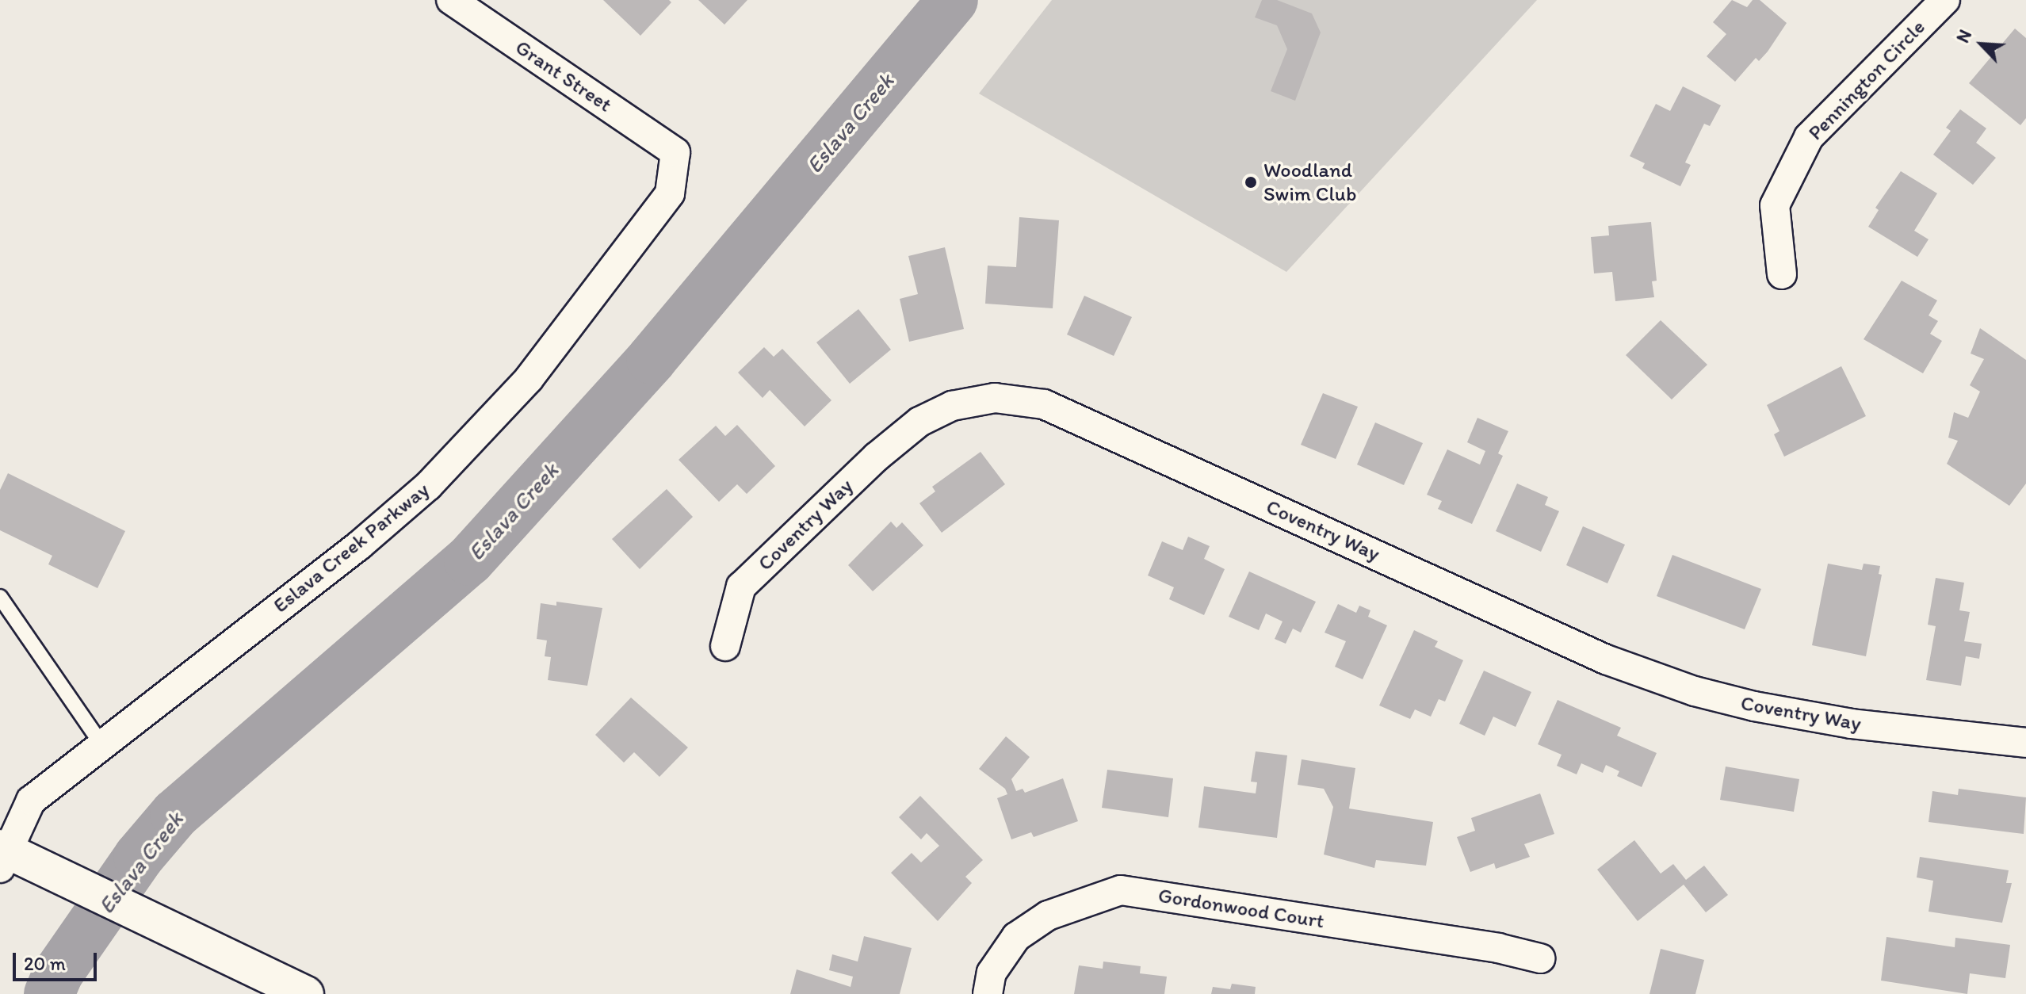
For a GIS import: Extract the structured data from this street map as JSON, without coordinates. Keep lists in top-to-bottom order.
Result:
{
  "streets": {
    "street": [
      "Grant Street",
      "Pennington Circle",
      "Coventry Way",
      "Eslava Creek Parkway",
      "Gordonwood Court"
    ]
  },
  "crossings": [
    ["Grant Street", "Eslava Creek Parkway"]
  ],
  "water": ["Eslava Creek"],
  "places": ["Woodland Swim Club"],
  "scale_bar": "20 m",
  "north": "top left"
}
